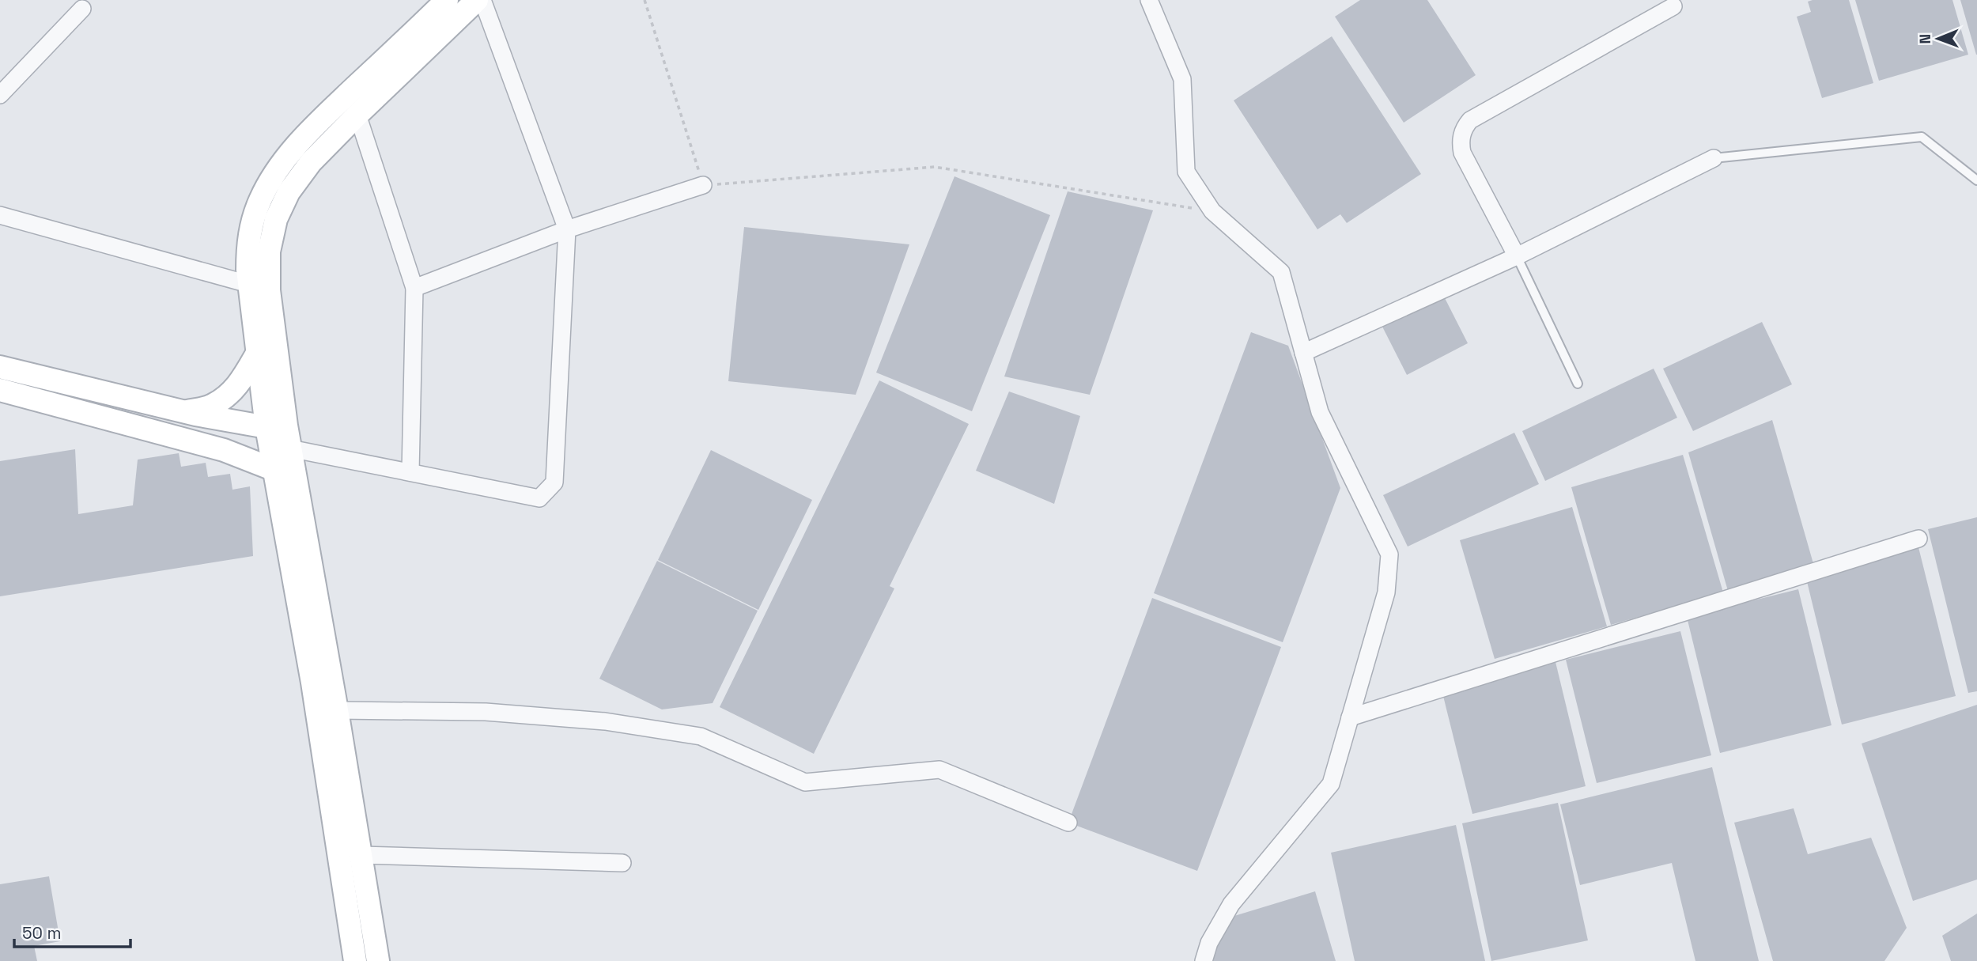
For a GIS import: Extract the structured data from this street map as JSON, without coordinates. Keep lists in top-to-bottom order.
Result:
{
  "scale_bar": "50 m",
  "north": "left"
}
